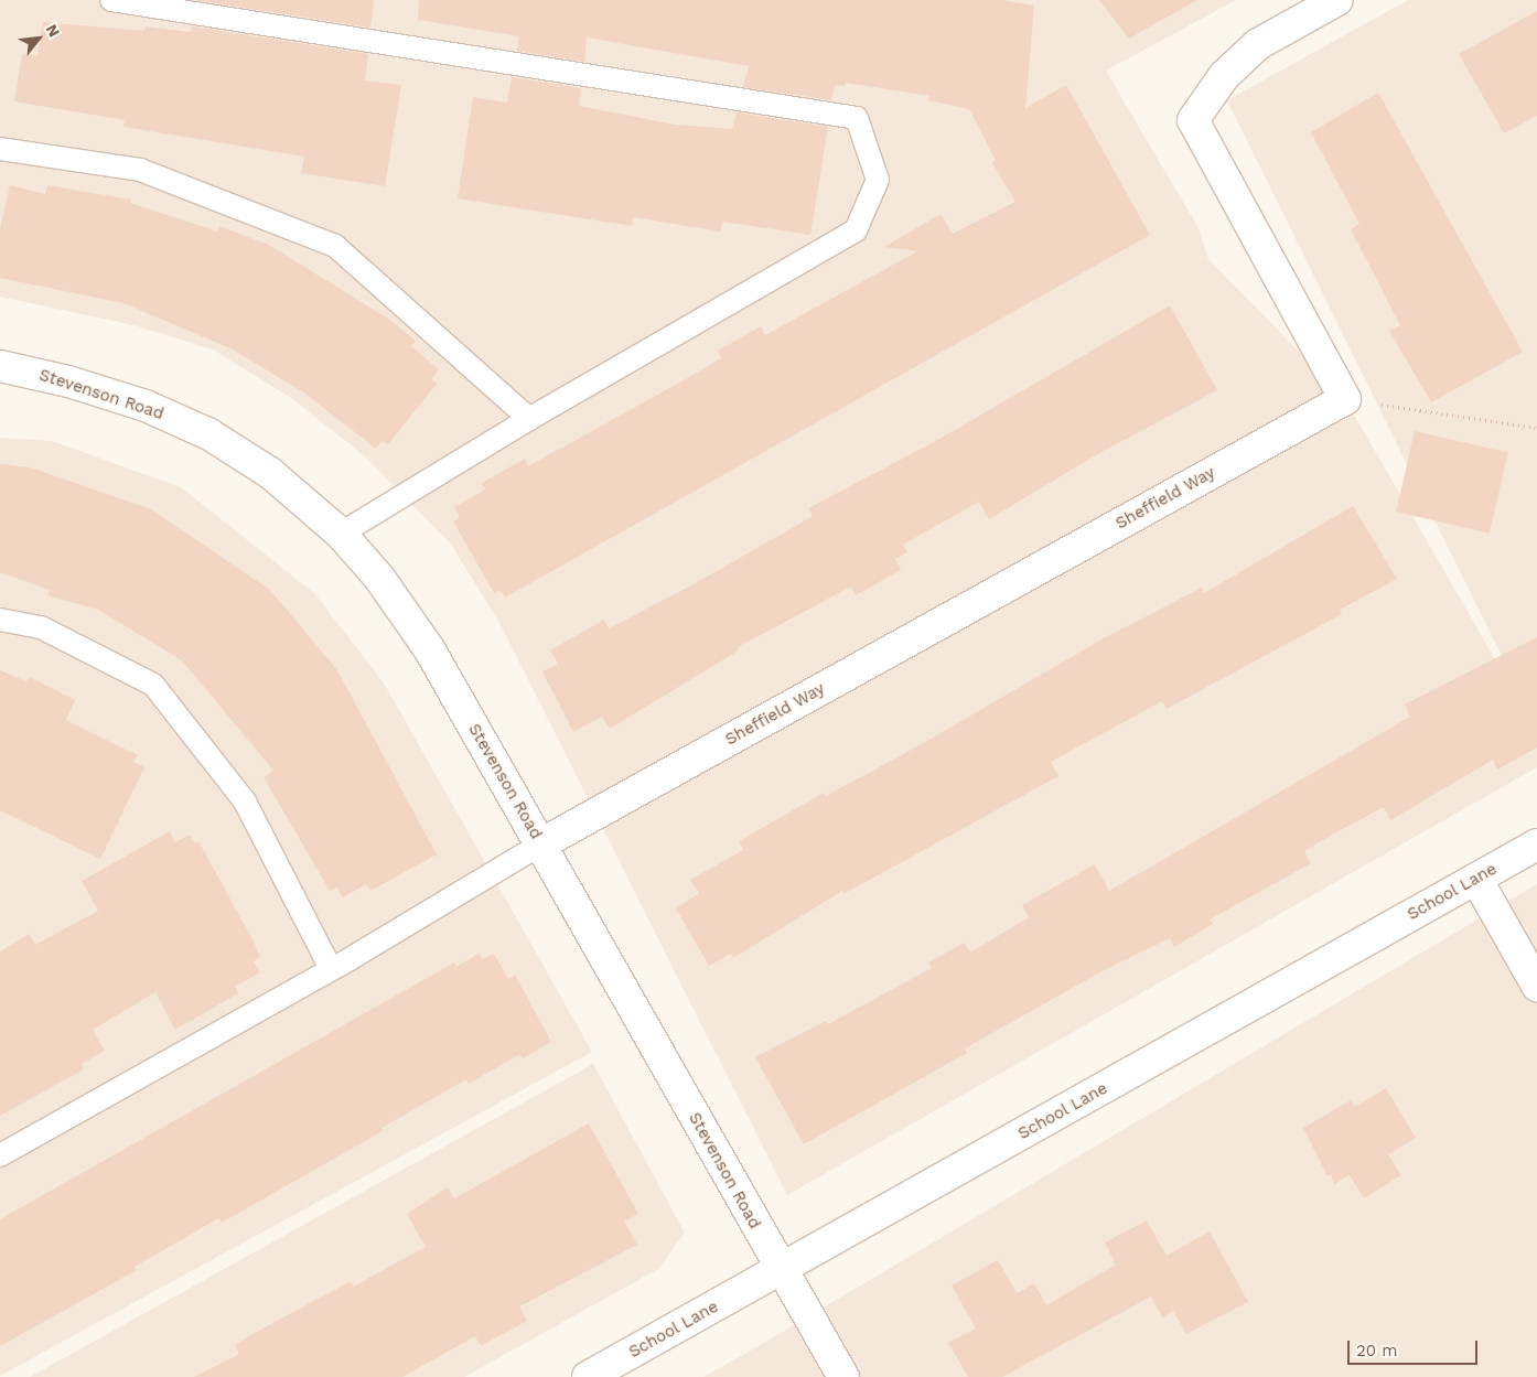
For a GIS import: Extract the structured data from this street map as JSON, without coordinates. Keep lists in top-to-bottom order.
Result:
{
  "streets": {
    "street": ["Stevenson Road", "Sheffield Way", "School Lane"]
  },
  "crossings": [
    ["Stevenson Road", "Sheffield Way"],
    ["Stevenson Road", "School Lane"]
  ],
  "scale_bar": "20 m",
  "north": "top right"
}
